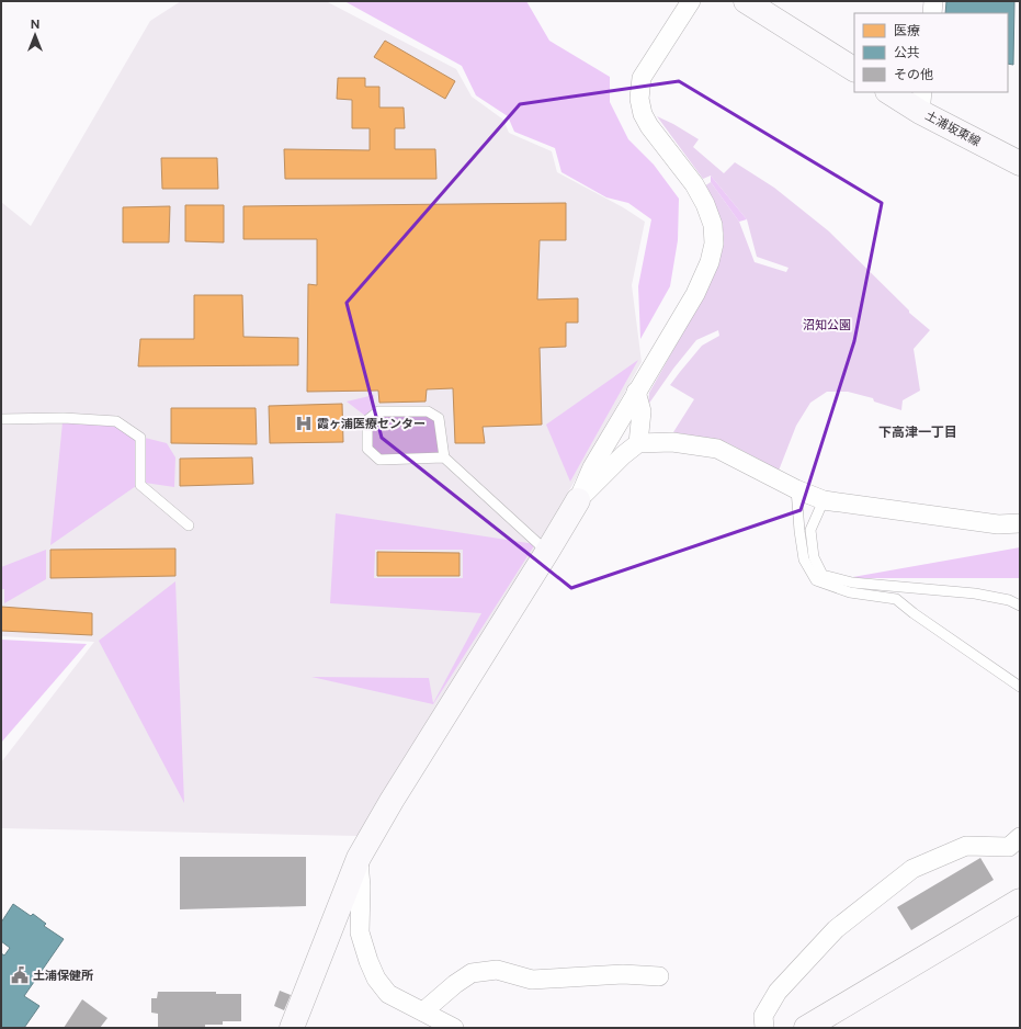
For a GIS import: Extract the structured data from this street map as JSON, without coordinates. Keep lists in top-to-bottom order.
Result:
{
  "streets": {
    "street": ["土浦坂東線"]
  },
  "districts": ["下高津一丁目"],
  "parks": ["沼知公園"],
  "places": {
    "hospital": ["霞ヶ浦医療センター"],
    "public building": ["土浦保健所"]
  },
  "legend": ["医療", "公共", "その他"],
  "north": "top"
}
